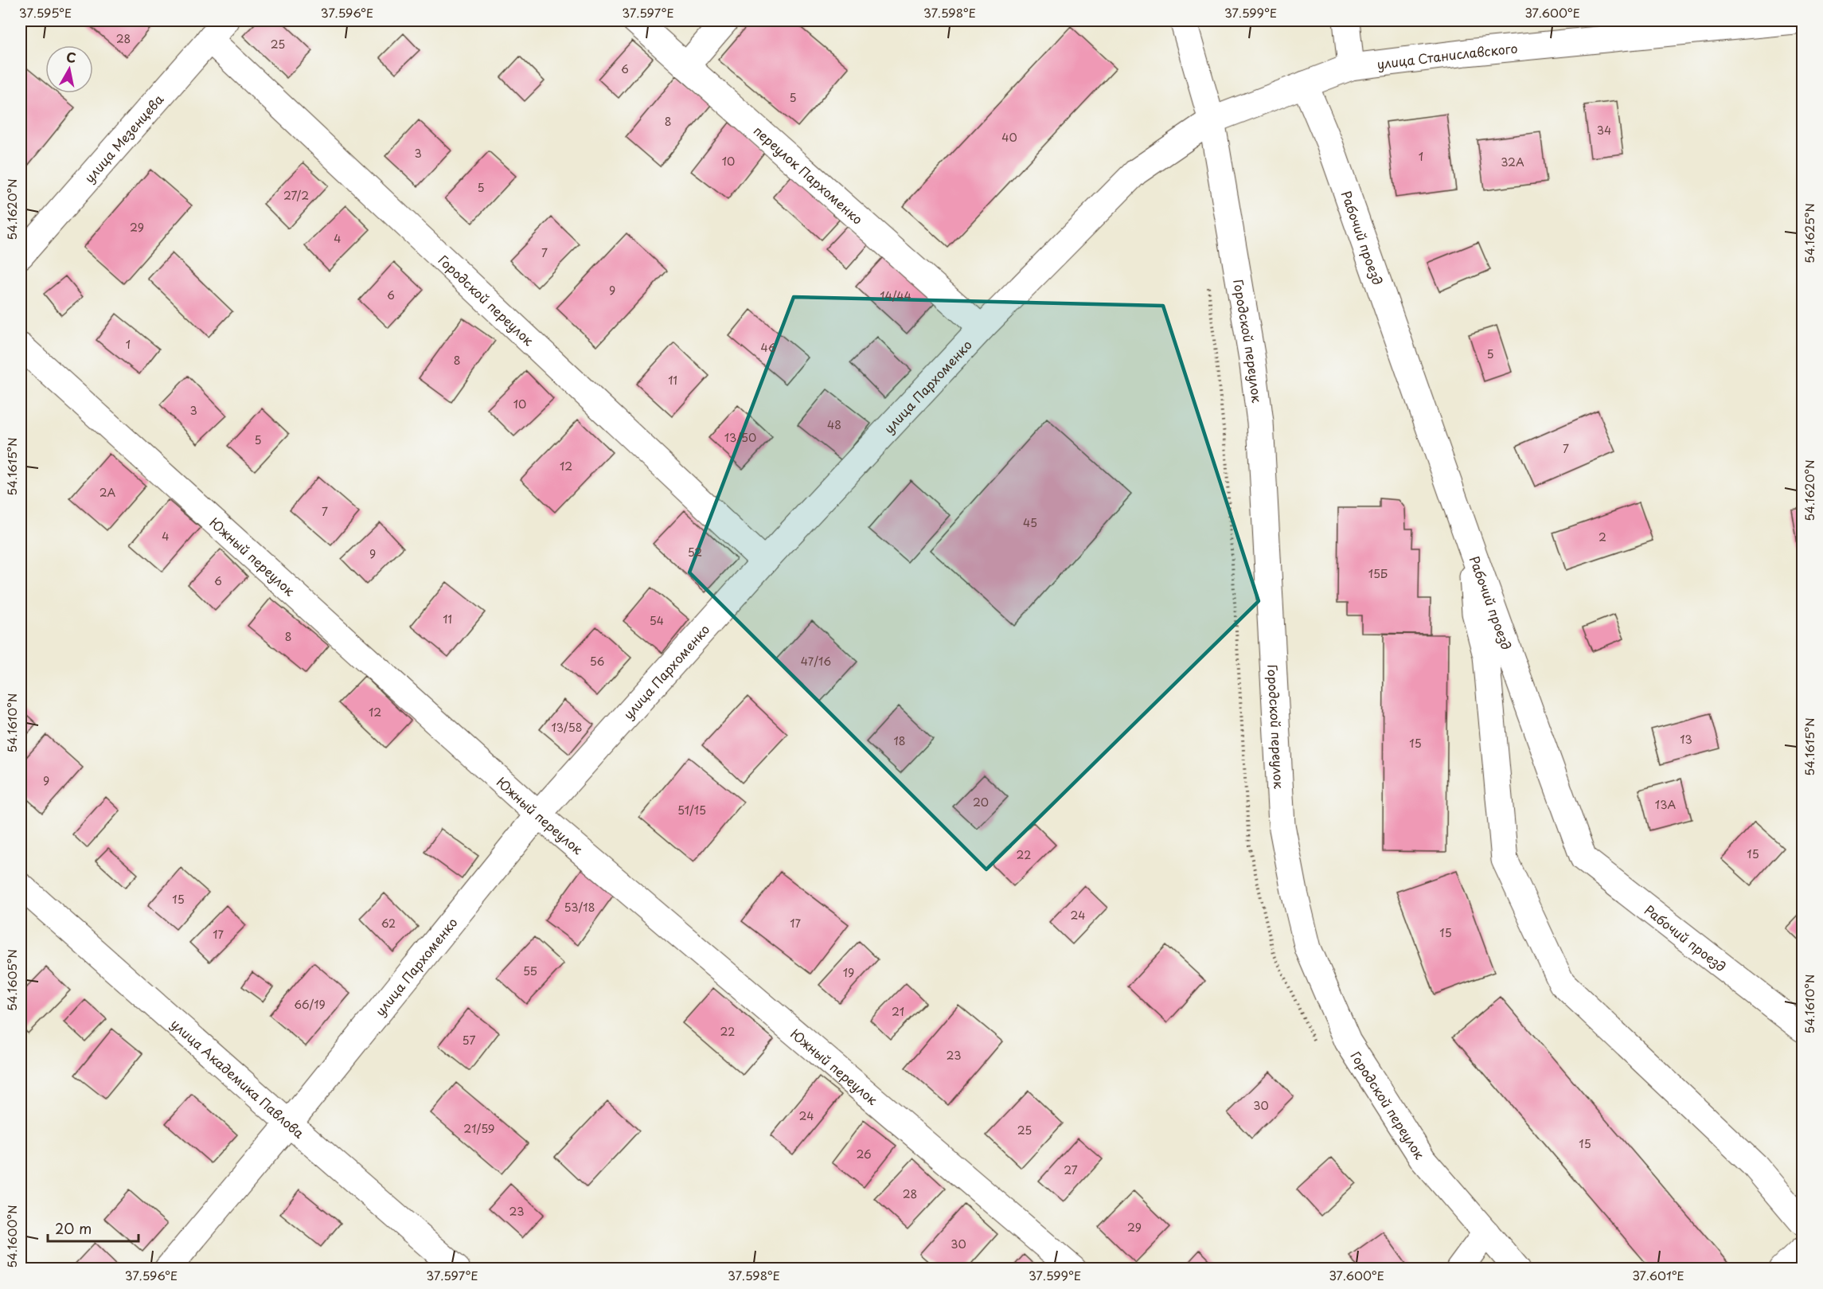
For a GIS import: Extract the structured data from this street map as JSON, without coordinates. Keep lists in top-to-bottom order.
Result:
{
  "streets": {
    "street": [
      "улица Станиславского",
      "улица Мезенцева",
      "переулок Пархоменко",
      "Рабочий проезд",
      "Городской переулок",
      "улица Пархоменко",
      "Южный переулок",
      "улица Академика Павлова"
    ]
  },
  "crossings": [
    ["улица Станиславского", "Рабочий проезд"],
    ["улица Станиславского", "Городской переулок"],
    ["улица Станиславского", "улица Пархоменко"],
    ["улица Мезенцева", "Городской переулок"],
    ["переулок Пархоменко", "улица Пархоменко"],
    ["Городской переулок", "улица Пархоменко"],
    ["улица Пархоменко", "Южный переулок"],
    ["улица Пархоменко", "улица Академика Павлова"]
  ],
  "house_numbers": [
    "28",
    "25",
    "6",
    "5",
    "8",
    "34",
    "40",
    "3",
    "1",
    "10",
    "32А",
    "5",
    "27/2",
    "29",
    "4",
    "7",
    "9",
    "6",
    "14/44",
    "1",
    "46",
    "5",
    "8",
    "11",
    "10",
    "3",
    "48",
    "13/50",
    "5",
    "7",
    "12",
    "2А",
    "7",
    "45",
    "4",
    "2",
    "52",
    "9",
    "15Б",
    "6",
    "11",
    "54",
    "8",
    "56",
    "47/16",
    "12",
    "13/58",
    "13",
    "18",
    "15",
    "9",
    "20",
    "13А",
    "51/15",
    "15",
    "22",
    "15",
    "53/18",
    "24",
    "62",
    "17",
    "15",
    "17",
    "55",
    "19",
    "66/19",
    "21",
    "22",
    "57",
    "23",
    "30",
    "24",
    "21/59",
    "25",
    "15",
    "26",
    "27",
    "28",
    "23",
    "29",
    "30"
  ],
  "scale_bar": "20 m",
  "north": "top",
  "coordinates": [
    "37.595°E",
    "37.596°E",
    "37.597°E",
    "37.598°E",
    "37.599°E",
    "37.600°E",
    "54.1620°N",
    "54.1625°N",
    "54.1615°N",
    "54.1610°N",
    "54.1605°N",
    "54.1600°N",
    "37.601°E"
  ]
}
